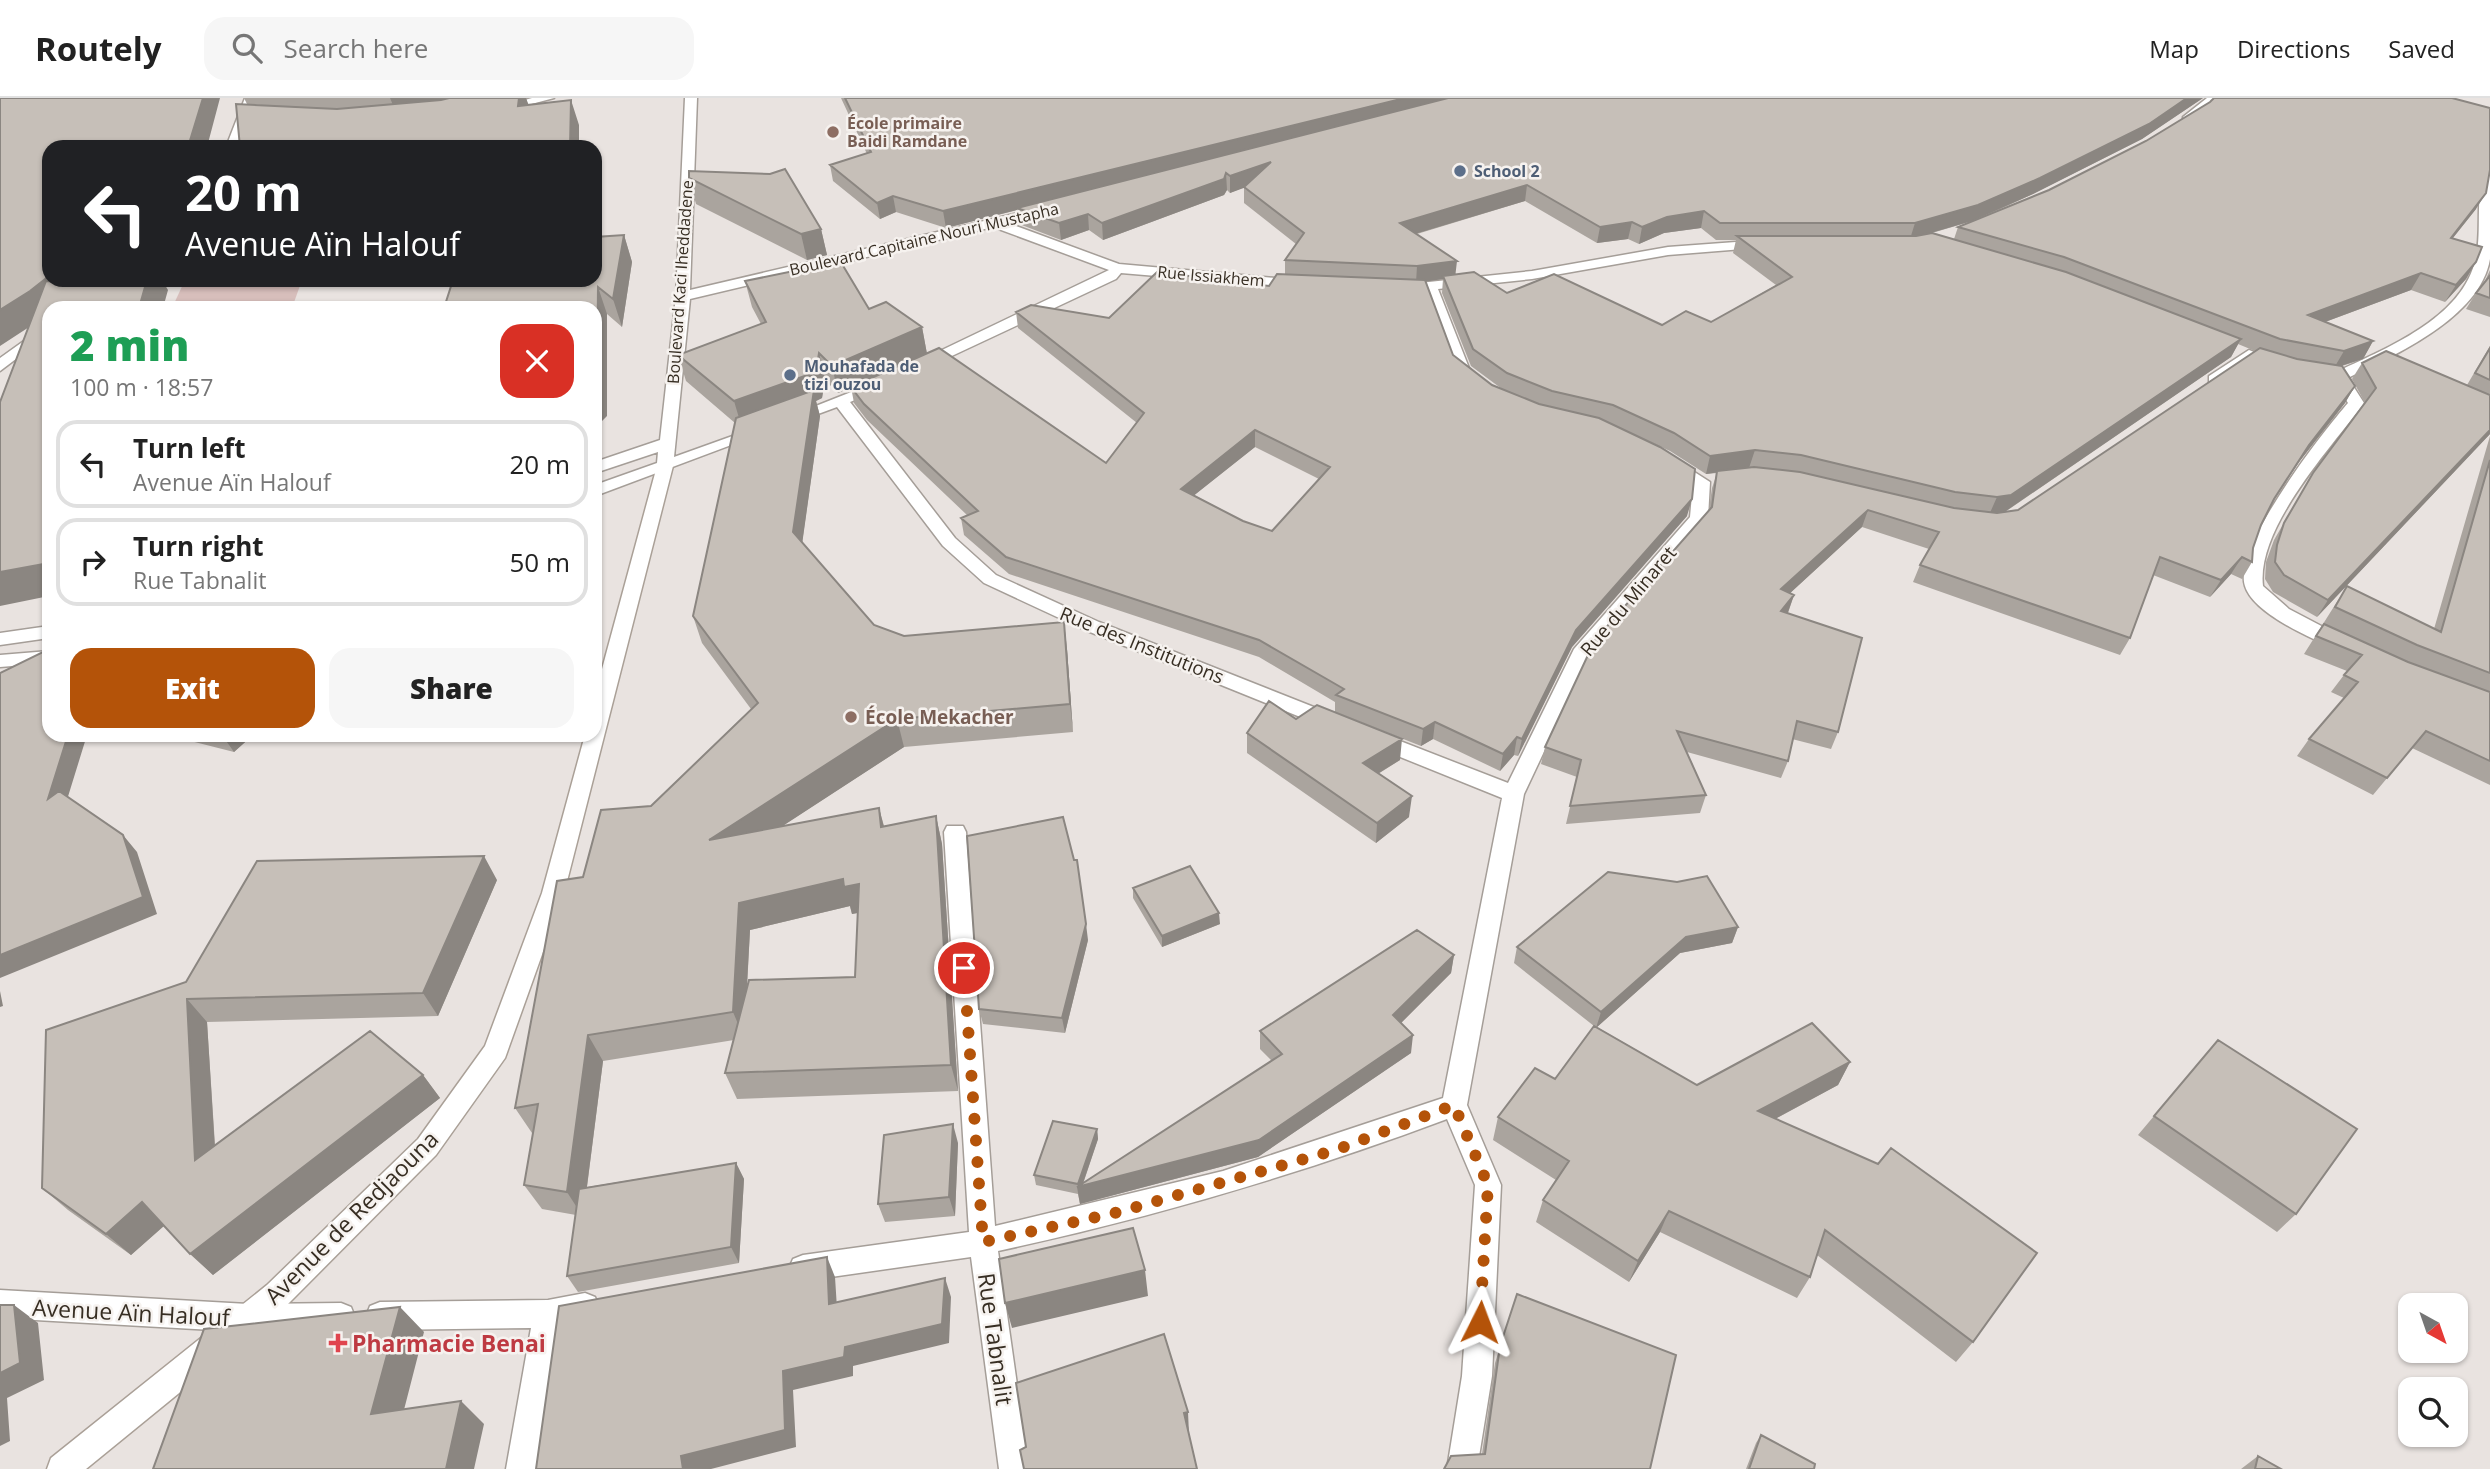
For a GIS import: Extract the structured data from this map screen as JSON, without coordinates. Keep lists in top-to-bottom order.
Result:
{
  "streets": {
    "street": [
      "Boulevard Capitaine Nouri Mustapha",
      "Rue Issiakhem",
      "Boulevard Kaci Iheddadene",
      "Rue du Minaret",
      "Rue des Institutions",
      "Avenue de Redjaouna",
      "Avenue Aïn Halouf",
      "Rue Tabnalit"
    ]
  },
  "crossings": [
    ["Boulevard Capitaine Nouri Mustapha", "Rue Issiakhem"],
    ["Boulevard Capitaine Nouri Mustapha", "Boulevard Kaci Iheddadene"],
    ["Boulevard Kaci Iheddadene", "Avenue de Redjaouna"],
    ["Rue du Minaret", "Rue des Institutions"],
    ["Avenue de Redjaouna", "Avenue Aïn Halouf"]
  ],
  "places": {
    "other": [
      "École primaire Baidi Ramdane",
      "School 2",
      "Mouhafada de tizi ouzou",
      "École Mekacher"
    ],
    "health": ["Pharmacie Benai"]
  },
  "north": "bottom right",
  "page": {
    "header": "Routely",
    "search": "Search here",
    "nav": ["Map", "Directions", "Saved"],
    "turn": ["20 m", "Avenue Aïn Halouf"],
    "heading": ["2 min", "100 m · 18:57"],
    "list": [
      {
        "name": "Turn left",
        "note": "Avenue Aïn Halouf",
        "value": "20 m"
      },
      {
        "name": "Turn right",
        "note": "Rue Tabnalit",
        "value": "50 m"
      }
    ],
    "buttons": ["Exit", "Share"]
  }
}
